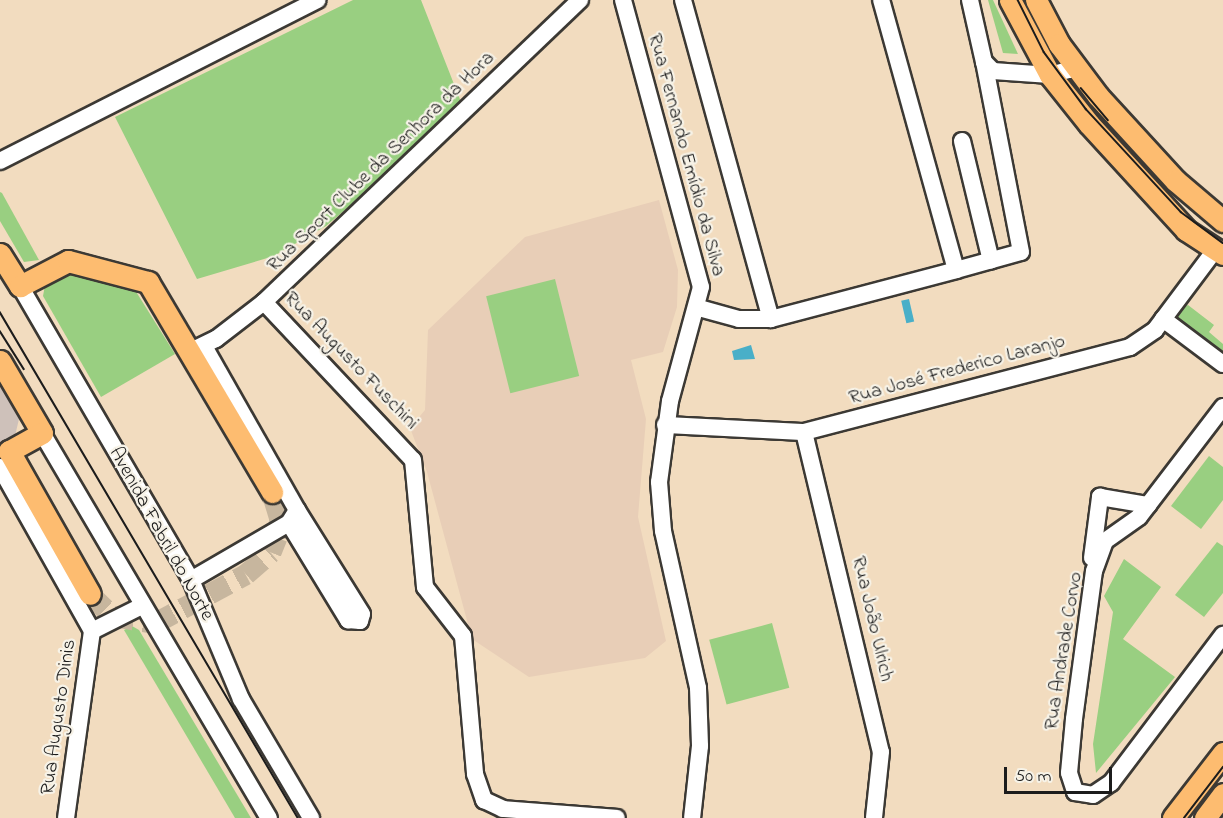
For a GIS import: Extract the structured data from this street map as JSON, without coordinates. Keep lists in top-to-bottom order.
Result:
{
  "streets": {
    "main road": ["Avenida Fabril do Norte"],
    "street": [
      "Rua Fernando Emídio da Silva",
      "Rua Sport Clube da Senhora da Hora",
      "Rua Augusto Fuschini",
      "Rua José Frederico Laranjo",
      "Rua João Ulrich",
      "Rua Andrade Corvo",
      "Rua Augusto Dinis"
    ]
  },
  "crossings": [
    ["Rua Fernando Emídio da Silva", "Rua José Frederico Laranjo"],
    ["Rua Sport Clube da Senhora da Hora", "Rua Augusto Fuschini"],
    ["Rua José Frederico Laranjo", "Rua João Ulrich"]
  ],
  "scale_bar": "50 m"
}
